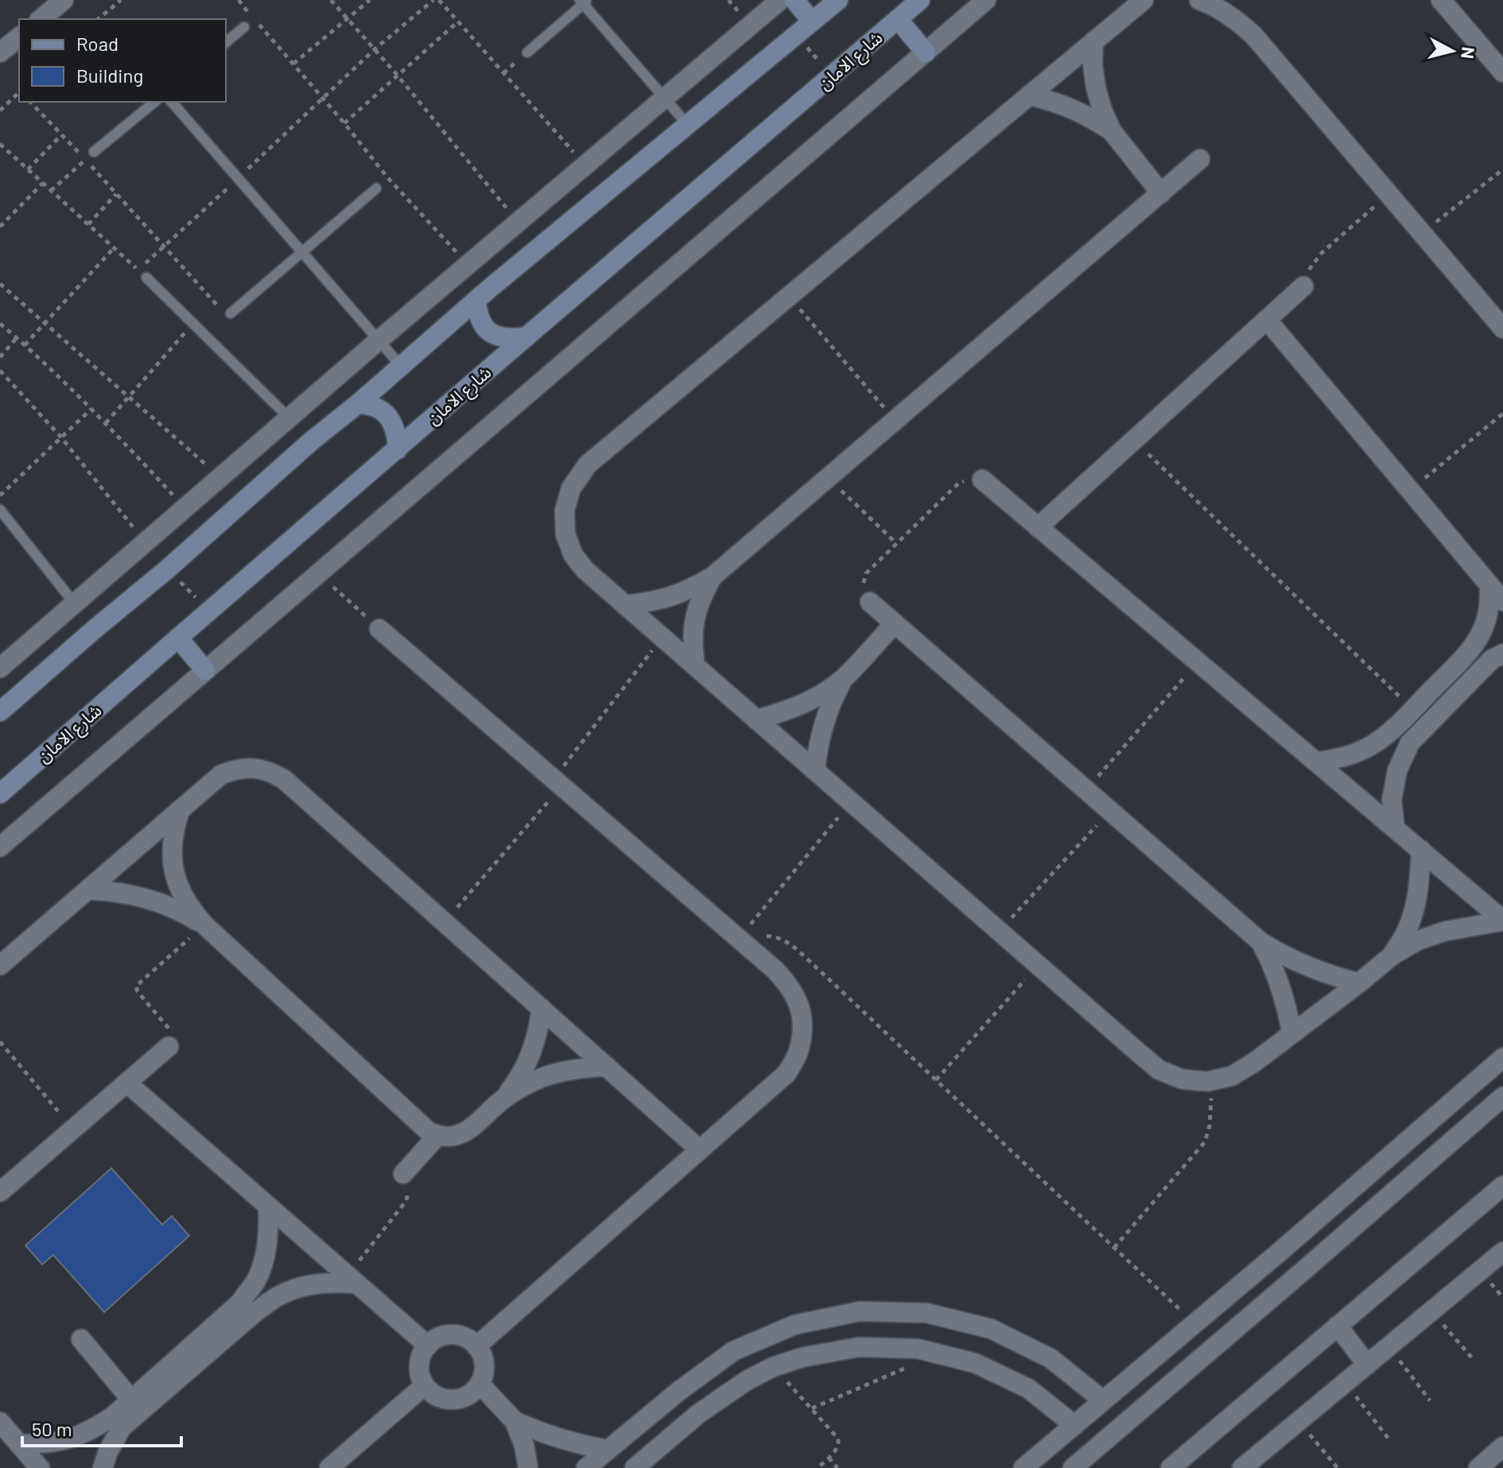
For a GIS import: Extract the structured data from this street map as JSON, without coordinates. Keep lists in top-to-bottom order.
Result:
{
  "streets": {
    "street": ["شارع الامان"]
  },
  "legend": ["Road", "Building"],
  "scale_bar": "50 m",
  "north": "right"
}
